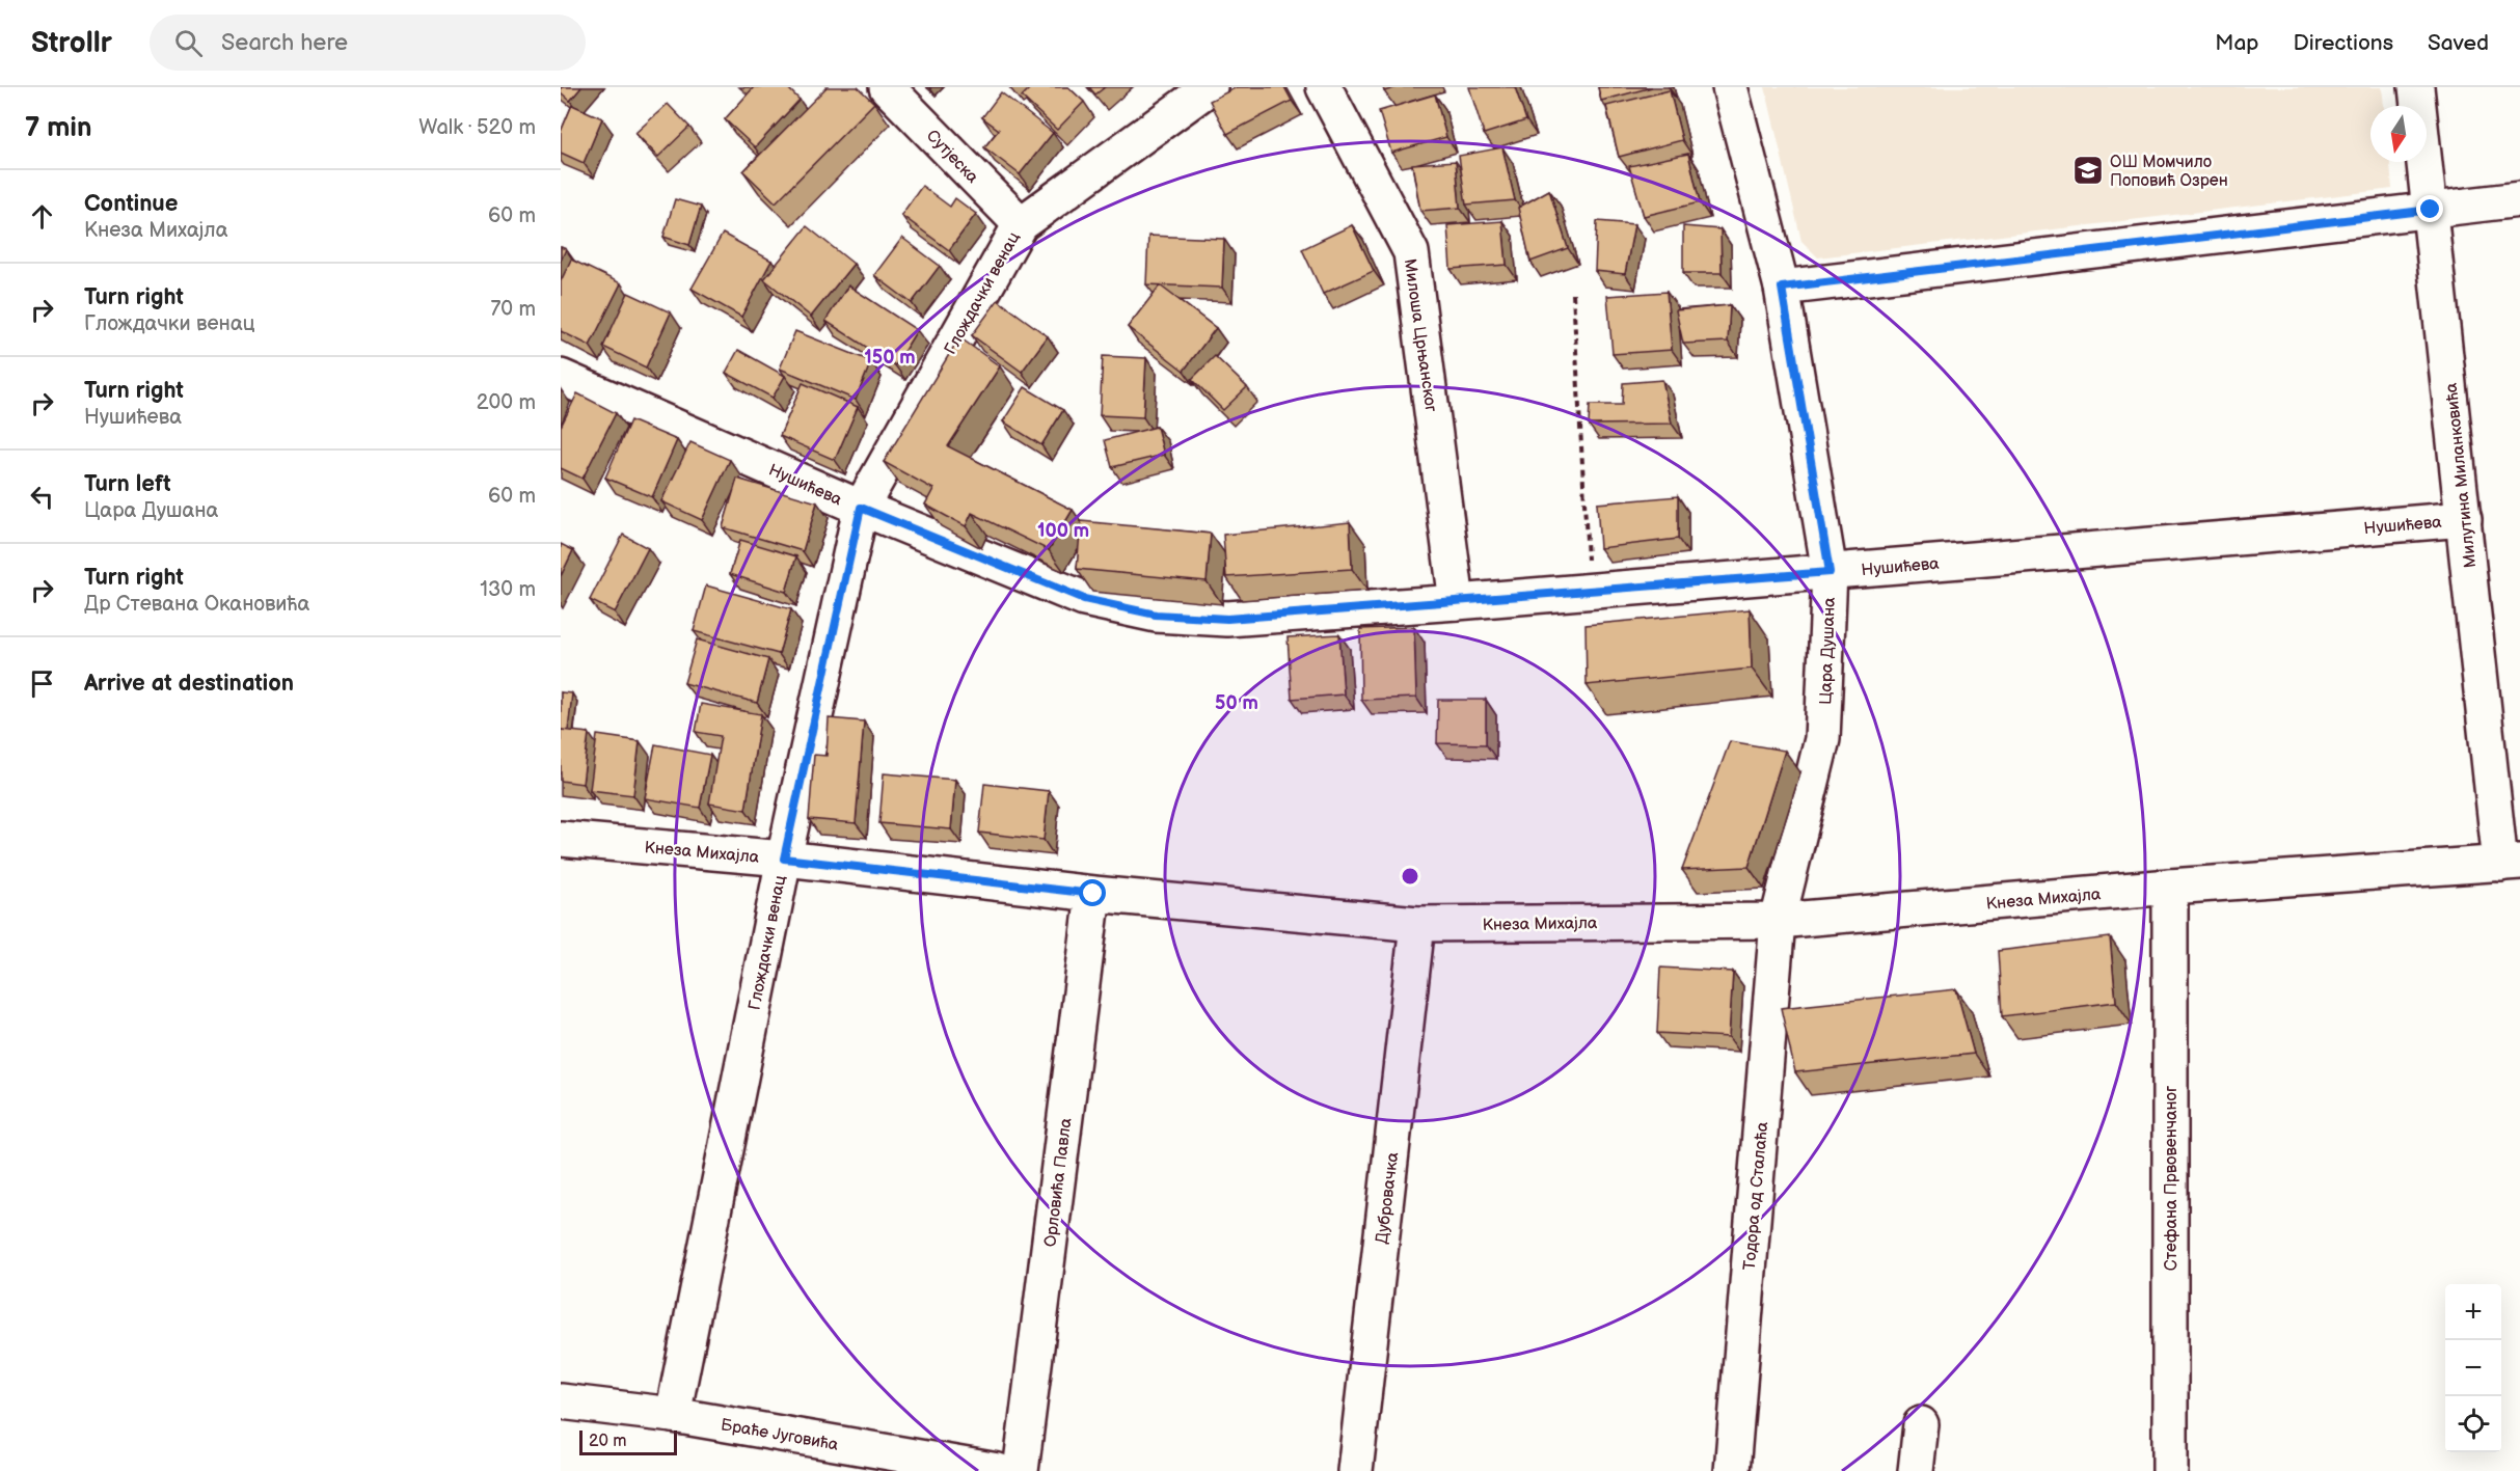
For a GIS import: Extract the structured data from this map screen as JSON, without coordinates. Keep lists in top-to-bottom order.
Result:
{
  "streets": {
    "street": [
      "Сутјеска",
      "Глождачки венац",
      "Милоша Црњанског",
      "Милутина Миланковића",
      "Нушићева",
      "Цара Душана",
      "Кнеза Михајла",
      "Стефана Првовенчаног",
      "Орловића Павла",
      "Тодора од Сталаћа",
      "Дубровачка",
      "Браће Југовића"
    ]
  },
  "crossings": [
    ["Сутјеска", "Глождачки венац"],
    ["Глождачки венац", "Нушићева"],
    ["Глождачки венац", "Кнеза Михајла"],
    ["Глождачки венац", "Браће Југовића"],
    ["Милоша Црњанског", "Нушићева"],
    ["Милутина Миланковића", "Нушићева"],
    ["Милутина Миланковића", "Кнеза Михајла"],
    ["Нушићева", "Цара Душана"],
    ["Цара Душана", "Кнеза Михајла"],
    ["Цара Душана", "Тодора од Сталаћа"],
    ["Кнеза Михајла", "Стефана Првовенчаног"],
    ["Кнеза Михајла", "Орловића Павла"],
    ["Кнеза Михајла", "Тодора од Сталаћа"],
    ["Кнеза Михајла", "Дубровачка"]
  ],
  "places": {
    "school or university": ["ОШ Момчило Поповић Озрен"]
  },
  "scale_bar": "20 m",
  "north": "bottom",
  "page": {
    "header": "Strollr",
    "search": "Search here",
    "nav": ["Map", "Directions", "Saved"],
    "heading": ["7 min", "Walk · 520 m"],
    "list": [
      ["Continue", "Кнеза Михајла", "60 m"],
      ["Turn right", "Глождачки венац", "70 m"],
      ["Turn right", "Нушићева", "200 m"],
      ["Turn left", "Цара Душана", "60 m"],
      ["Turn right", "Др Стевана Окановића", "130 m"],
      "Arrive at destination"
    ],
    "map_buttons": ["+", "−"],
    "scale": "20 m"
  },
  "rings": ["150 m", "100 m", "50 m"]
}
